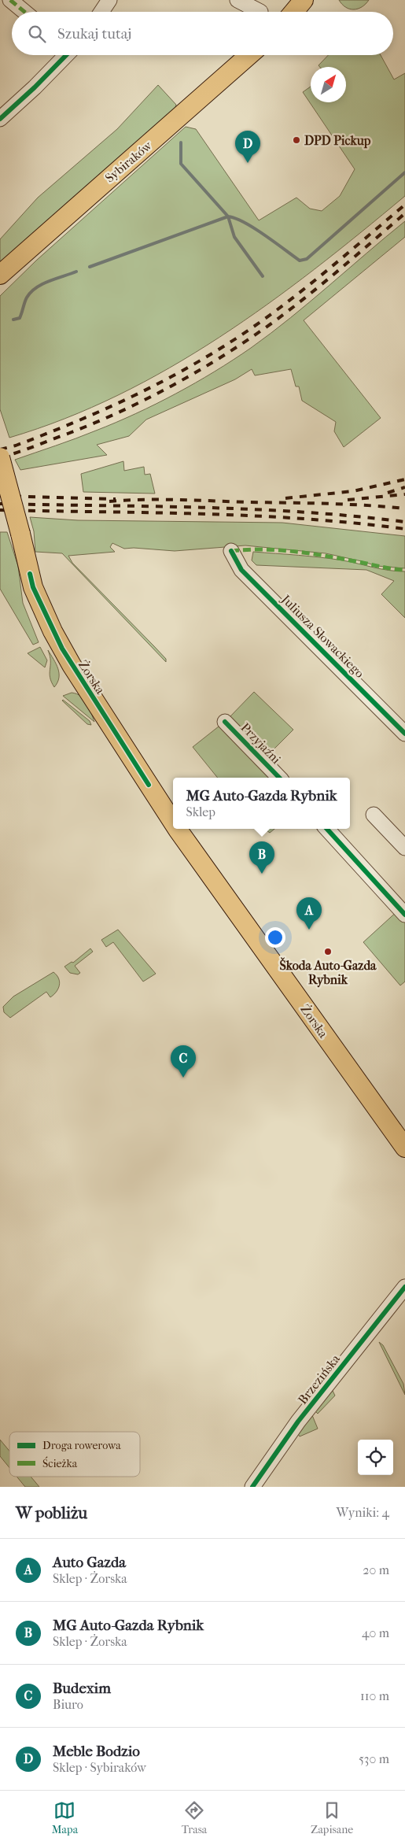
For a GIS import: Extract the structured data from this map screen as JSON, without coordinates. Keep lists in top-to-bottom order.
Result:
{
  "streets": {
    "main road": ["Sybiraków", "Żorska"],
    "street": ["Juliusza Słowackiego", "Przyjaźni", "Brzezińska"]
  },
  "places": ["DPD Pickup", "Škoda Auto-Gazda Rybnik"],
  "legend": ["Droga rowerowa", "Ścieżka"],
  "north": "top right",
  "page": {
    "search": "Szukaj tutaj",
    "pins": [
      "D",
      "B",
      "A",
      "C"
    ],
    "popup": ["MG Auto-Gazda Rybnik", "Sklep"],
    "heading": ["W pobliżu", "Wyniki: 4"],
    "list": [
      {
        "mark": "A",
        "name": "Auto Gazda",
        "note": "Sklep · Żorska",
        "value": "20 m"
      },
      {
        "mark": "B",
        "name": "MG Auto-Gazda Rybnik",
        "note": "Sklep · Żorska",
        "value": "40 m"
      },
      {
        "mark": "C",
        "name": "Budexim",
        "note": "Biuro",
        "value": "110 m"
      },
      {
        "mark": "D",
        "name": "Meble Bodzio",
        "note": "Sklep · Sybiraków",
        "value": "530 m"
      }
    ],
    "nav": ["Mapa", "Trasa", "Zapisane"]
  }
}
